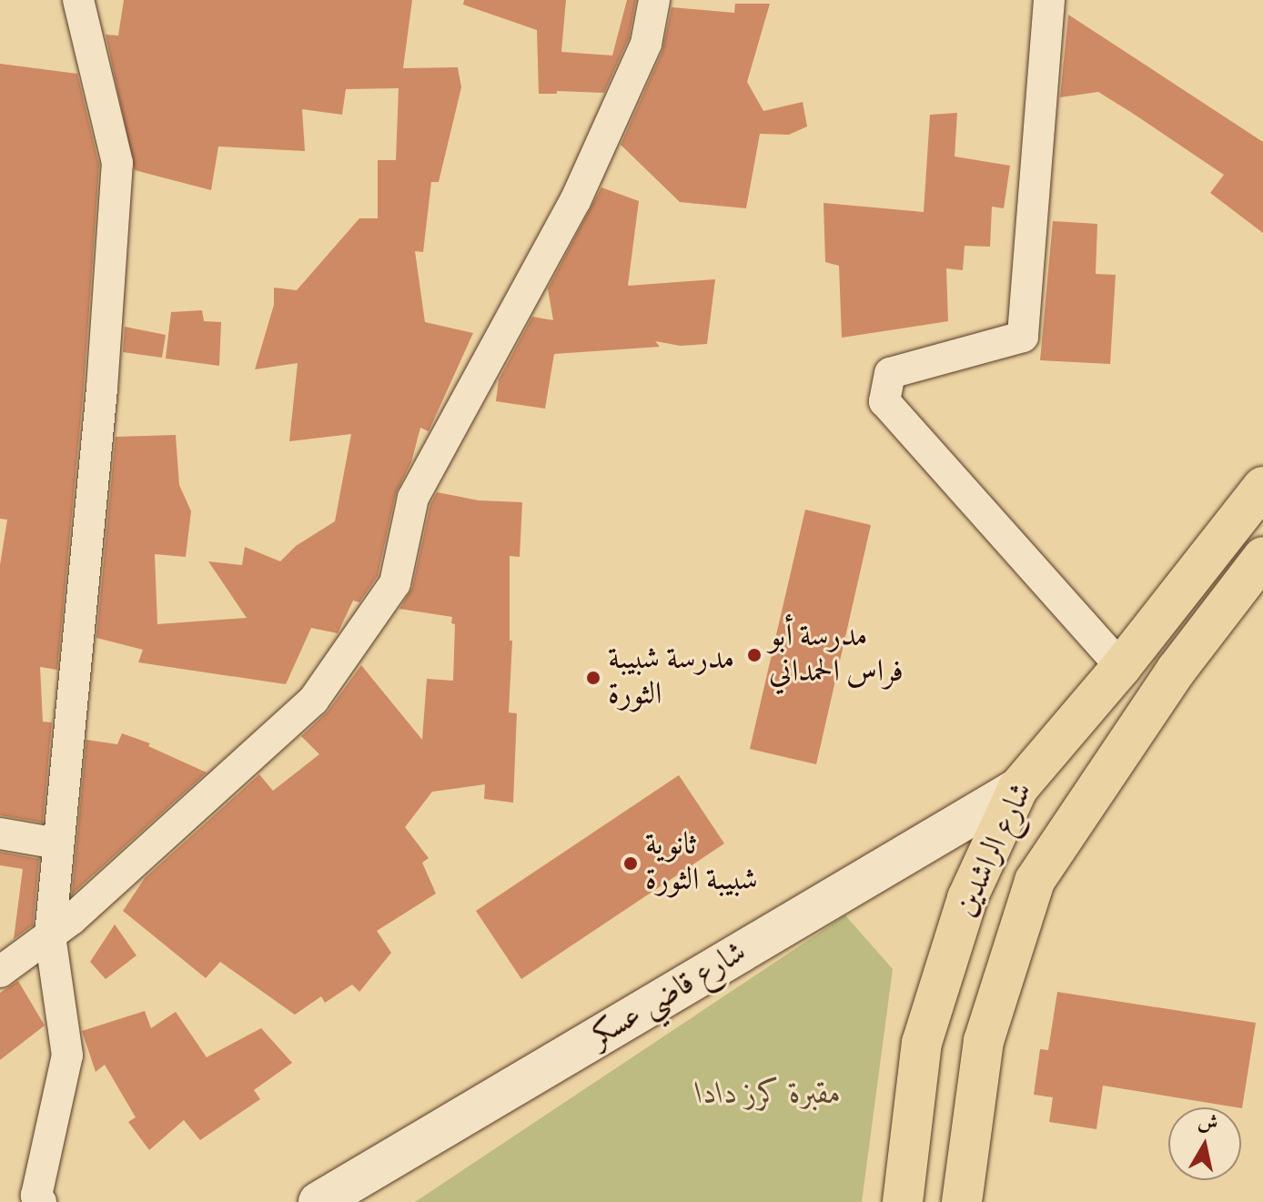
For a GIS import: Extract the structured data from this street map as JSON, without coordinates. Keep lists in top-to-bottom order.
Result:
{
  "streets": {
    "main road": ["شارع الراشدين", "شارع قاضي عسكر"]
  },
  "crossings": [
    ["شارع الراشدين", "شارع قاضي عسكر"]
  ],
  "parks": ["مقبرة كرز دادا"],
  "places": ["مدرسة أبو فراس الحمداني", "مدرسة شبيبة الثورة", "ثانوية شبيبة الثورة"],
  "north": "top"
}
